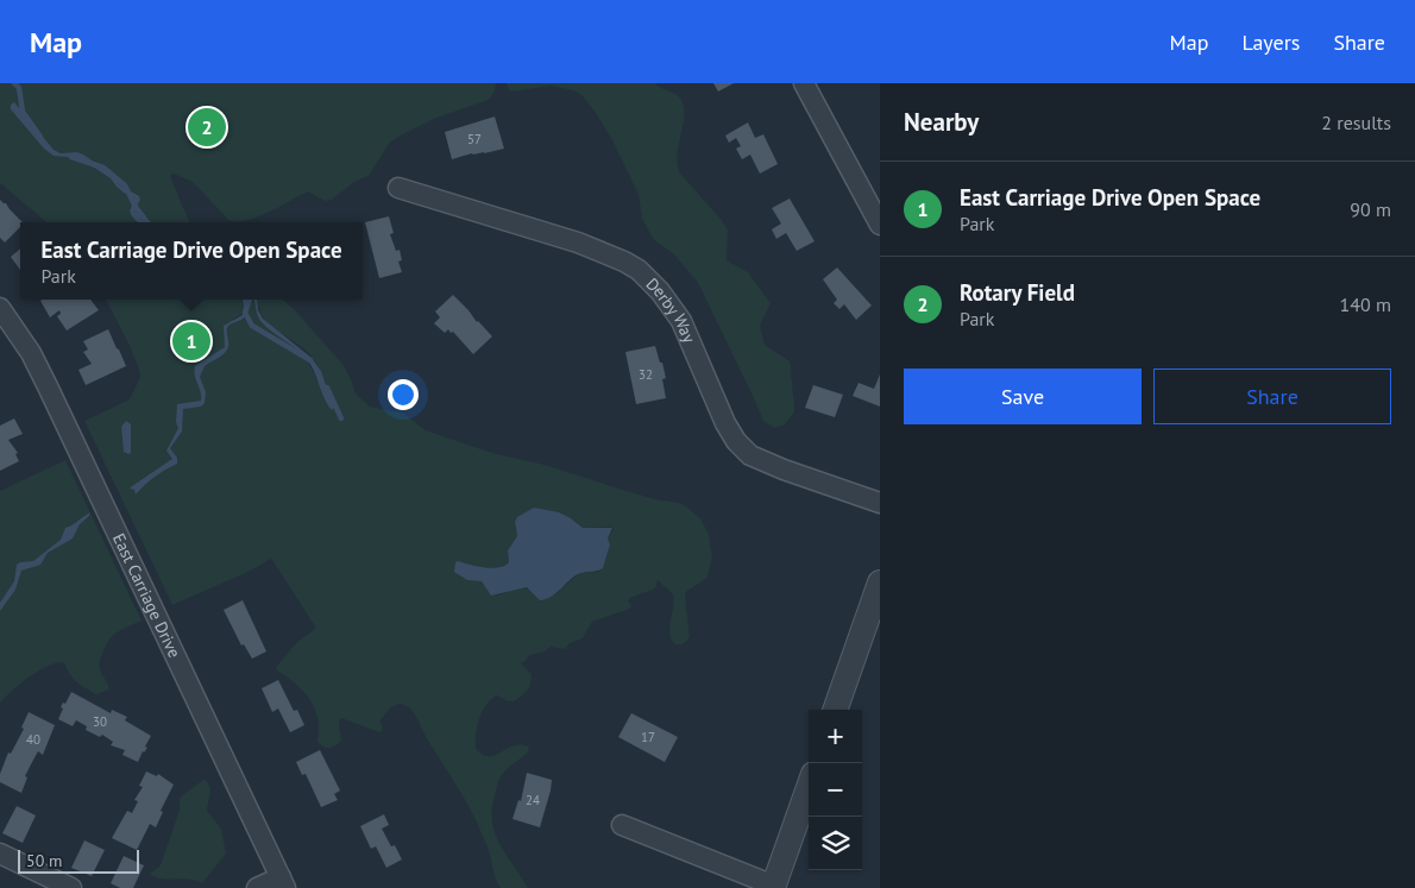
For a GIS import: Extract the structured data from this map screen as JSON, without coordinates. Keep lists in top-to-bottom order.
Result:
{
  "streets": {
    "street": ["Derby Way", "East Carriage Drive"]
  },
  "house_numbers": [
    "57",
    "32",
    "30",
    "17",
    "40",
    "24"
  ],
  "scale_bar": "50 m",
  "page": {
    "header": "Map",
    "nav": ["Map", "Layers", "Share"],
    "heading": ["Nearby", "2 results"],
    "pins": ["2", "1"],
    "list": [
      {
        "mark": "1",
        "name": "East Carriage Drive Open Space",
        "note": "Park",
        "value": "90 m"
      },
      {
        "mark": "2",
        "name": "Rotary Field",
        "note": "Park",
        "value": "140 m"
      }
    ],
    "popup": ["East Carriage Drive Open Space", "Park"],
    "buttons": ["Save", "Share"],
    "map_buttons": ["+", "−"],
    "scale": "50 m"
  }
}
